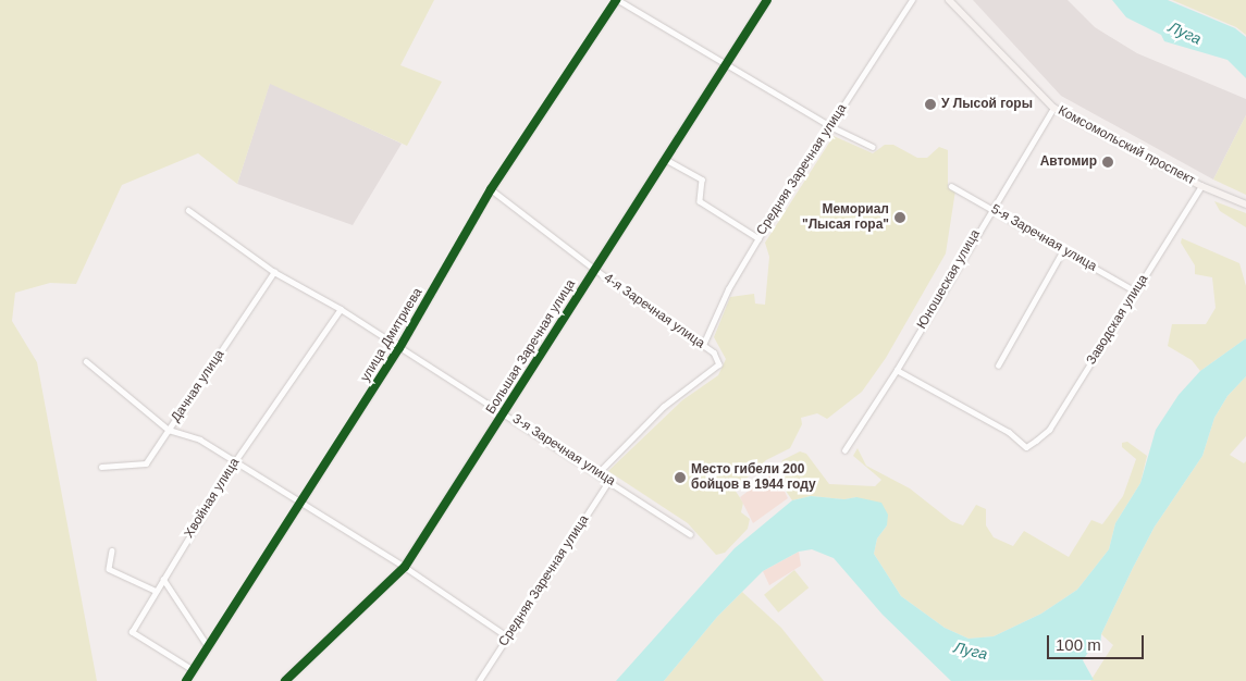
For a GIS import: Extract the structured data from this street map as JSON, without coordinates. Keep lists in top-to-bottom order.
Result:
{
  "streets": {
    "street": [
      "Комсомольский проспект",
      "Средняя Заречная улица",
      "5-я Заречная улица",
      "Юношеская улица",
      "4-я Заречная улица",
      "Заводская улица",
      "улица Дмитриева",
      "Большая Заречная улица",
      "Дачная улица",
      "3-я Заречная улица",
      "Хвойная улица"
    ]
  },
  "crossings": [
    ["Комсомольский проспект", "Юношеская улица"],
    ["Комсомольский проспект", "Заводская улица"],
    ["Средняя Заречная улица", "4-я Заречная улица"],
    ["Средняя Заречная улица", "3-я Заречная улица"],
    ["5-я Заречная улица", "Юношеская улица"],
    ["5-я Заречная улица", "Заводская улица"],
    ["Юношеская улица", "Заводская улица"],
    ["4-я Заречная улица", "улица Дмитриева"],
    ["4-я Заречная улица", "Большая Заречная улица"],
    ["4-я Заречная улица", "3-я Заречная улица"],
    ["улица Дмитриева", "3-я Заречная улица"],
    ["улица Дмитриева", "Хвойная улица"],
    ["Большая Заречная улица", "3-я Заречная улица"],
    ["Дачная улица", "3-я Заречная улица"],
    ["3-я Заречная улица", "Хвойная улица"]
  ],
  "water": ["Луга"],
  "places": [
    "У Лысой горы",
    "Автомир",
    "Мемориал \"Лысая гора\"",
    "Место гибели 200 бойцов в 1944 году"
  ],
  "scale_bar": "100 m"
}
